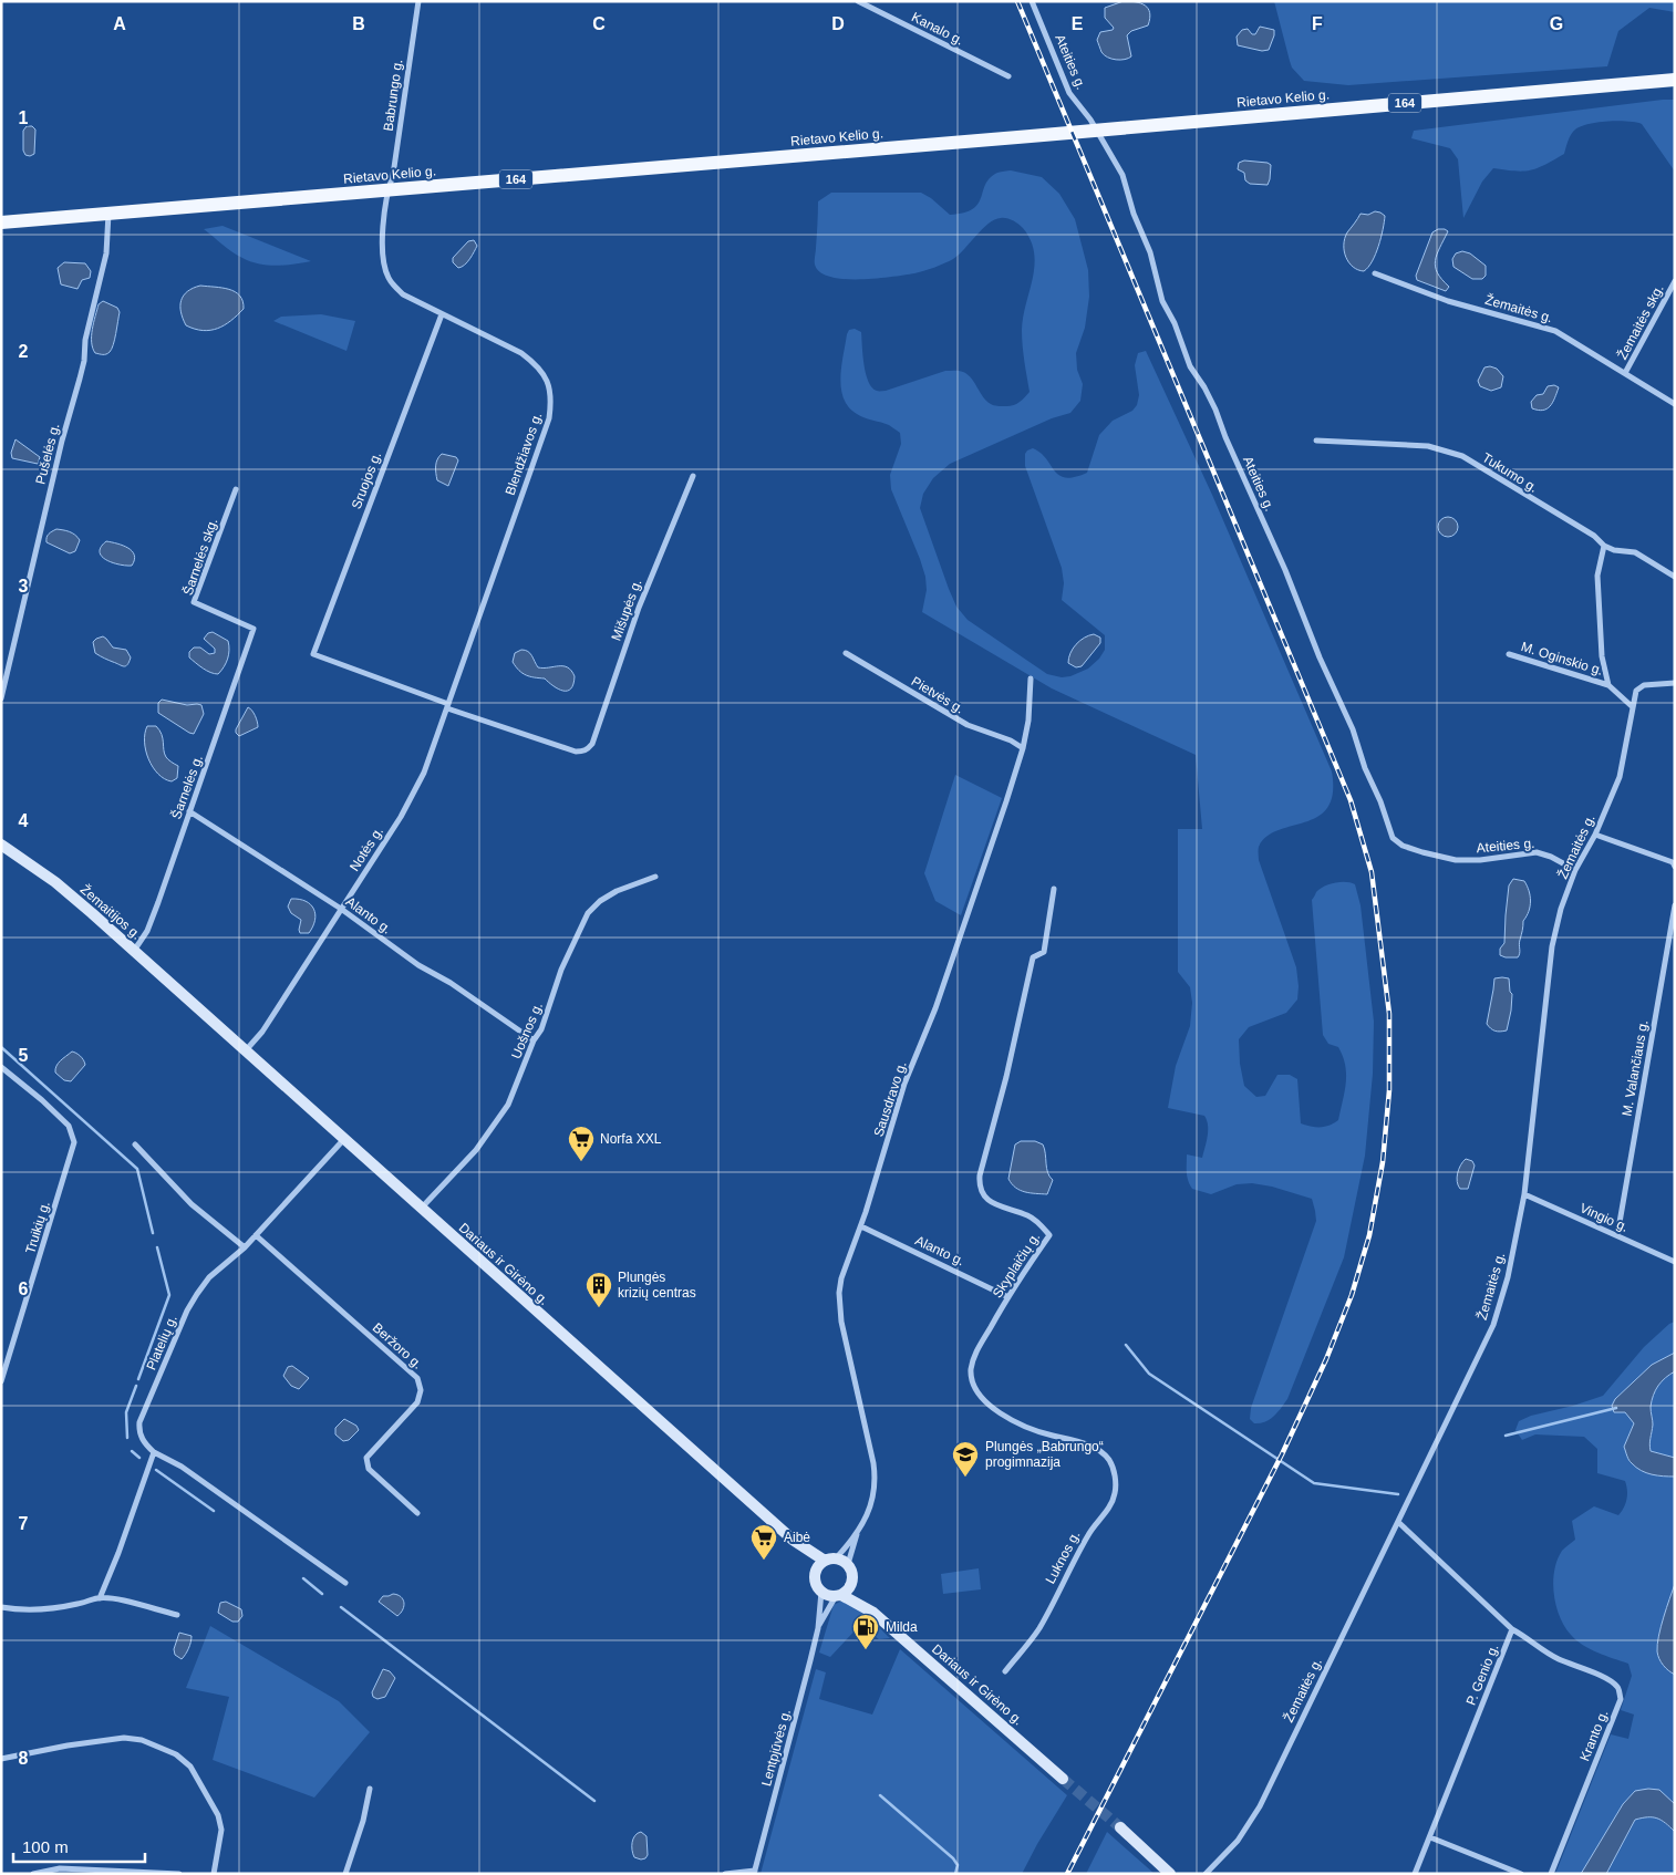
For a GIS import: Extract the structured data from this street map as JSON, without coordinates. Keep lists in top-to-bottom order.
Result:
{
  "streets": {
    "main road": [
      "Rietavo Kelio g.",
      "164",
      "Žemaitijos g.",
      "Dariaus ir Girėno g."
    ],
    "street": [
      "Kanalo g.",
      "Ateities g.",
      "Babrungo g.",
      "Žemaitės g.",
      "Žemaitės skg.",
      "Pušelės g.",
      "Blendžiavos g.",
      "Tukumo g.",
      "Sruojos g.",
      "Šarnelės skg.",
      "Mišupės g.",
      "M. Oginskio g.",
      "Pietvės g.",
      "Šarnelės g.",
      "Notės g.",
      "Alanto g.",
      "Uošnos g.",
      "M. Valančiaus g.",
      "Sausdravo g.",
      "Vingio g.",
      "Truikių g.",
      "Skyplaičių g.",
      "Platelių g.",
      "Beržoro g.",
      "Luknos g.",
      "P. Genio g.",
      "Kranto g.",
      "Lentpjūvės g."
    ]
  },
  "crossings": [
    ["Ateities g.", "Žemaitės g."],
    ["Babrungo g.", "Rietavo Kelio g."],
    ["Babrungo g.", "Blendžiavos g."],
    ["Rietavo Kelio g.", "Pušelės g."],
    ["Rietavo Kelio g.", "Blendžiavos g."],
    ["Žemaitės g.", "Žemaitės skg."],
    ["Žemaitės g.", "Vingio g."],
    ["Blendžiavos g.", "Sruojos g."],
    ["Blendžiavos g.", "Mišupės g."],
    ["Blendžiavos g.", "Notės g."],
    ["Sruojos g.", "Mišupės g."],
    ["Sruojos g.", "Notės g."],
    ["Šarnelės skg.", "Šarnelės g."],
    ["Mišupės g.", "Notės g."],
    ["Pietvės g.", "Sausdravo g."],
    ["Šarnelės g.", "Žemaitijos g."],
    ["Šarnelės g.", "Alanto g."],
    ["Notės g.", "Alanto g."],
    ["Notės g.", "Dariaus ir Girėno g."],
    ["Žemaitijos g.", "Dariaus ir Girėno g."],
    ["Alanto g.", "Uošnos g."],
    ["Alanto g.", "Sausdravo g."],
    ["Alanto g.", "Skyplaičių g."],
    ["Uošnos g.", "Dariaus ir Girėno g."],
    ["M. Valančiaus g.", "Vingio g."],
    ["Sausdravo g.", "Dariaus ir Girėno g."],
    ["Sausdravo g.", "Lentpjūvės g."],
    ["Dariaus ir Girėno g.", "Platelių g."],
    ["Dariaus ir Girėno g.", "Lentpjūvės g."],
    ["Skyplaičių g.", "Luknos g."],
    ["Platelių g.", "Beržoro g."],
    ["P. Genio g.", "Kranto g."]
  ],
  "places": {
    "supermarket": ["Norfa XXL", "Aibė"],
    "building": ["Plungės krizių centras"],
    "school or university": ["Plungės „Babrungo“ progimnazija"],
    "fuel station": ["Milda"]
  },
  "scale_bar": "100 m",
  "grid": {
    "columns": [
      "A",
      "B",
      "C",
      "D",
      "E",
      "F",
      "G"
    ],
    "rows": [
      "1",
      "2",
      "3",
      "4",
      "5",
      "6",
      "7",
      "8"
    ]
  }
}
